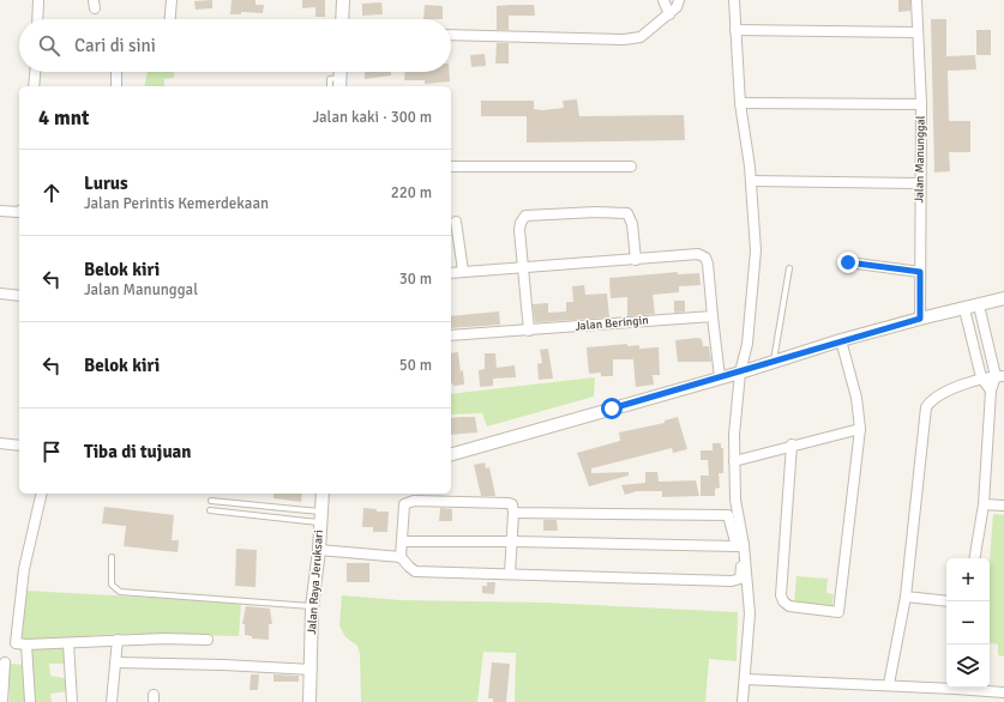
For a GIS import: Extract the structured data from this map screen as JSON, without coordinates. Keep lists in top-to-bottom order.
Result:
{
  "streets": {
    "street": ["Jalan Manunggal", "Jalan Beringin", "Jalan Raya Jeruksari"]
  },
  "page": {
    "search": "Cari di sini",
    "heading": ["4 mnt", "Jalan kaki · 300 m"],
    "list": [
      ["Lurus", "Jalan Perintis Kemerdekaan", "220 m"],
      ["Belok kiri", "Jalan Manunggal", "30 m"],
      ["Belok kiri", "50 m"],
      "Tiba di tujuan"
    ],
    "map_buttons": ["+", "−"]
  }
}
